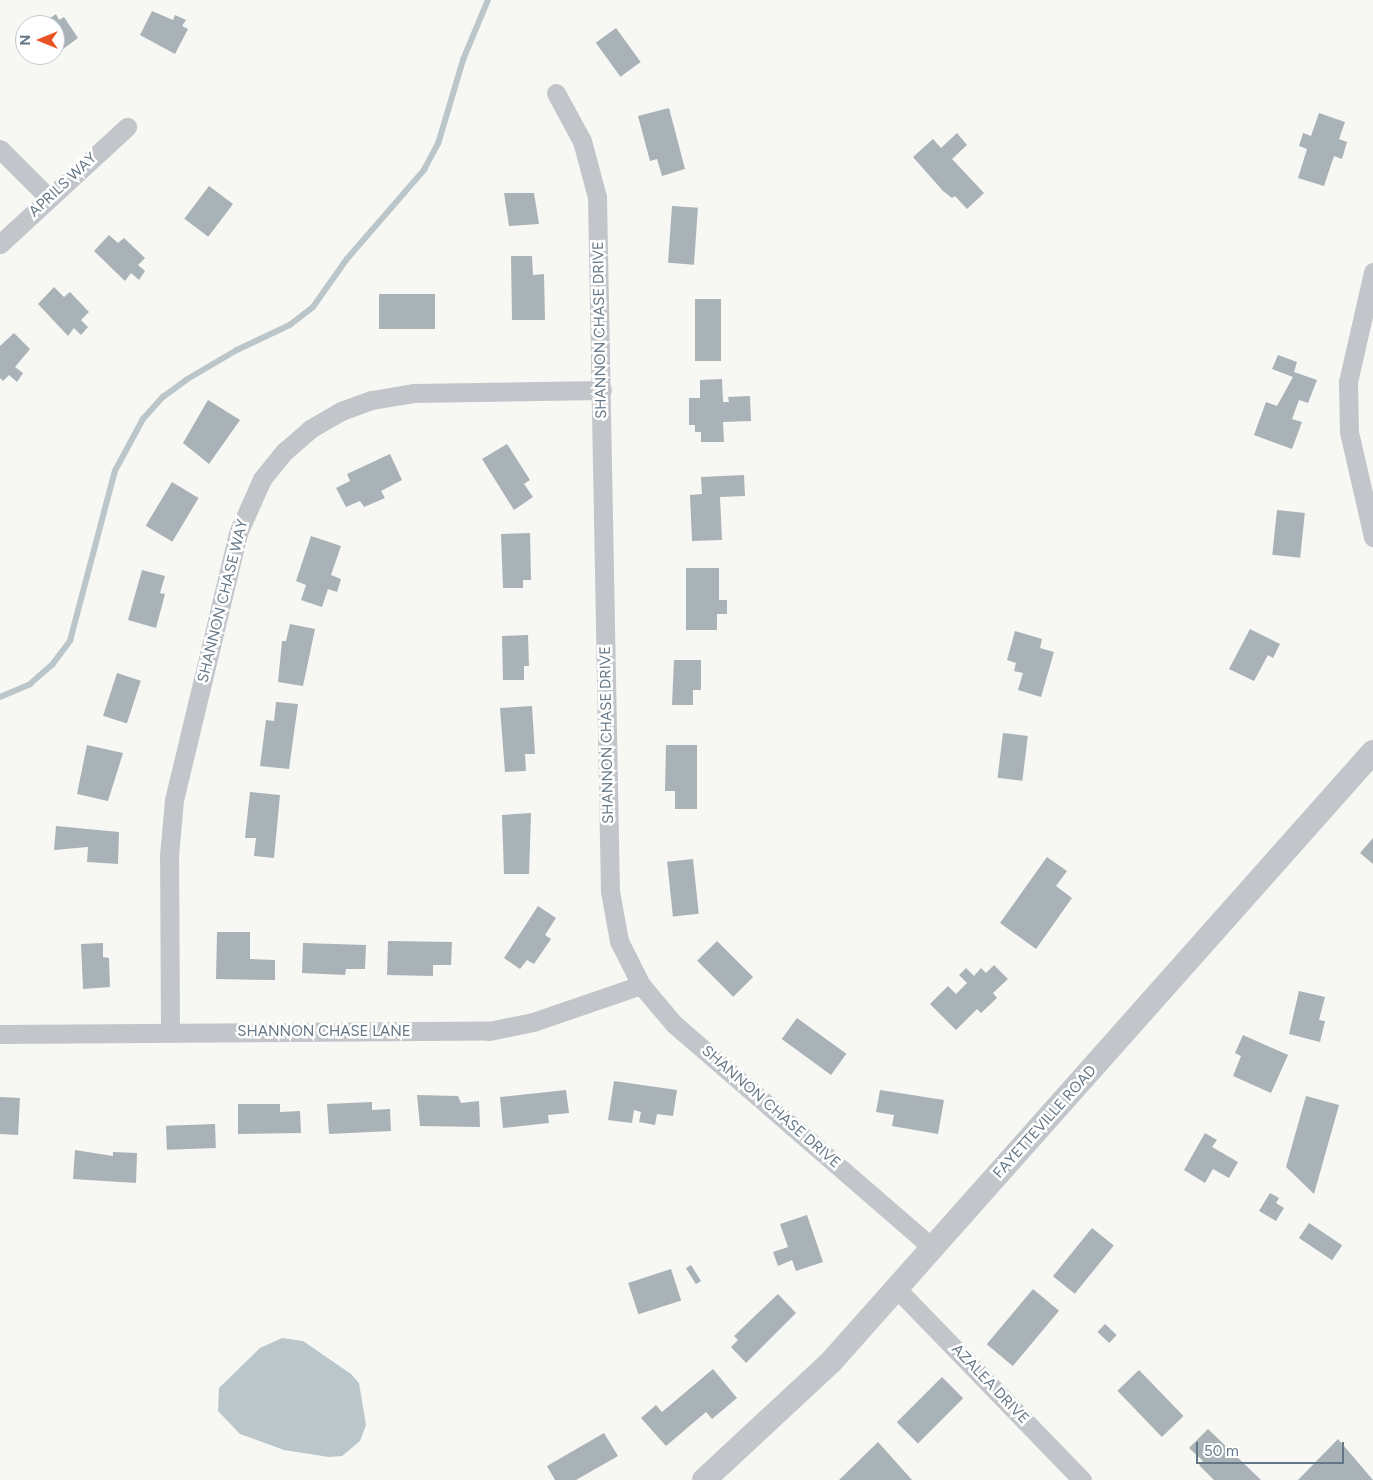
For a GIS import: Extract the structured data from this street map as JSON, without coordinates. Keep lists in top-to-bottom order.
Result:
{
  "streets": {
    "street": [
      "APRILS WAY",
      "SHANNON CHASE DRIVE",
      "SHANNON CHASE WAY",
      "SHANNON CHASE LANE",
      "FAYETTEVILLE ROAD",
      "AZALEA DRIVE"
    ]
  },
  "crossings": [
    ["SHANNON CHASE DRIVE", "SHANNON CHASE WAY"],
    ["SHANNON CHASE DRIVE", "SHANNON CHASE LANE"],
    ["SHANNON CHASE DRIVE", "FAYETTEVILLE ROAD"],
    ["SHANNON CHASE WAY", "SHANNON CHASE LANE"],
    ["FAYETTEVILLE ROAD", "AZALEA DRIVE"]
  ],
  "scale_bar": "50 m",
  "north": "left"
}
